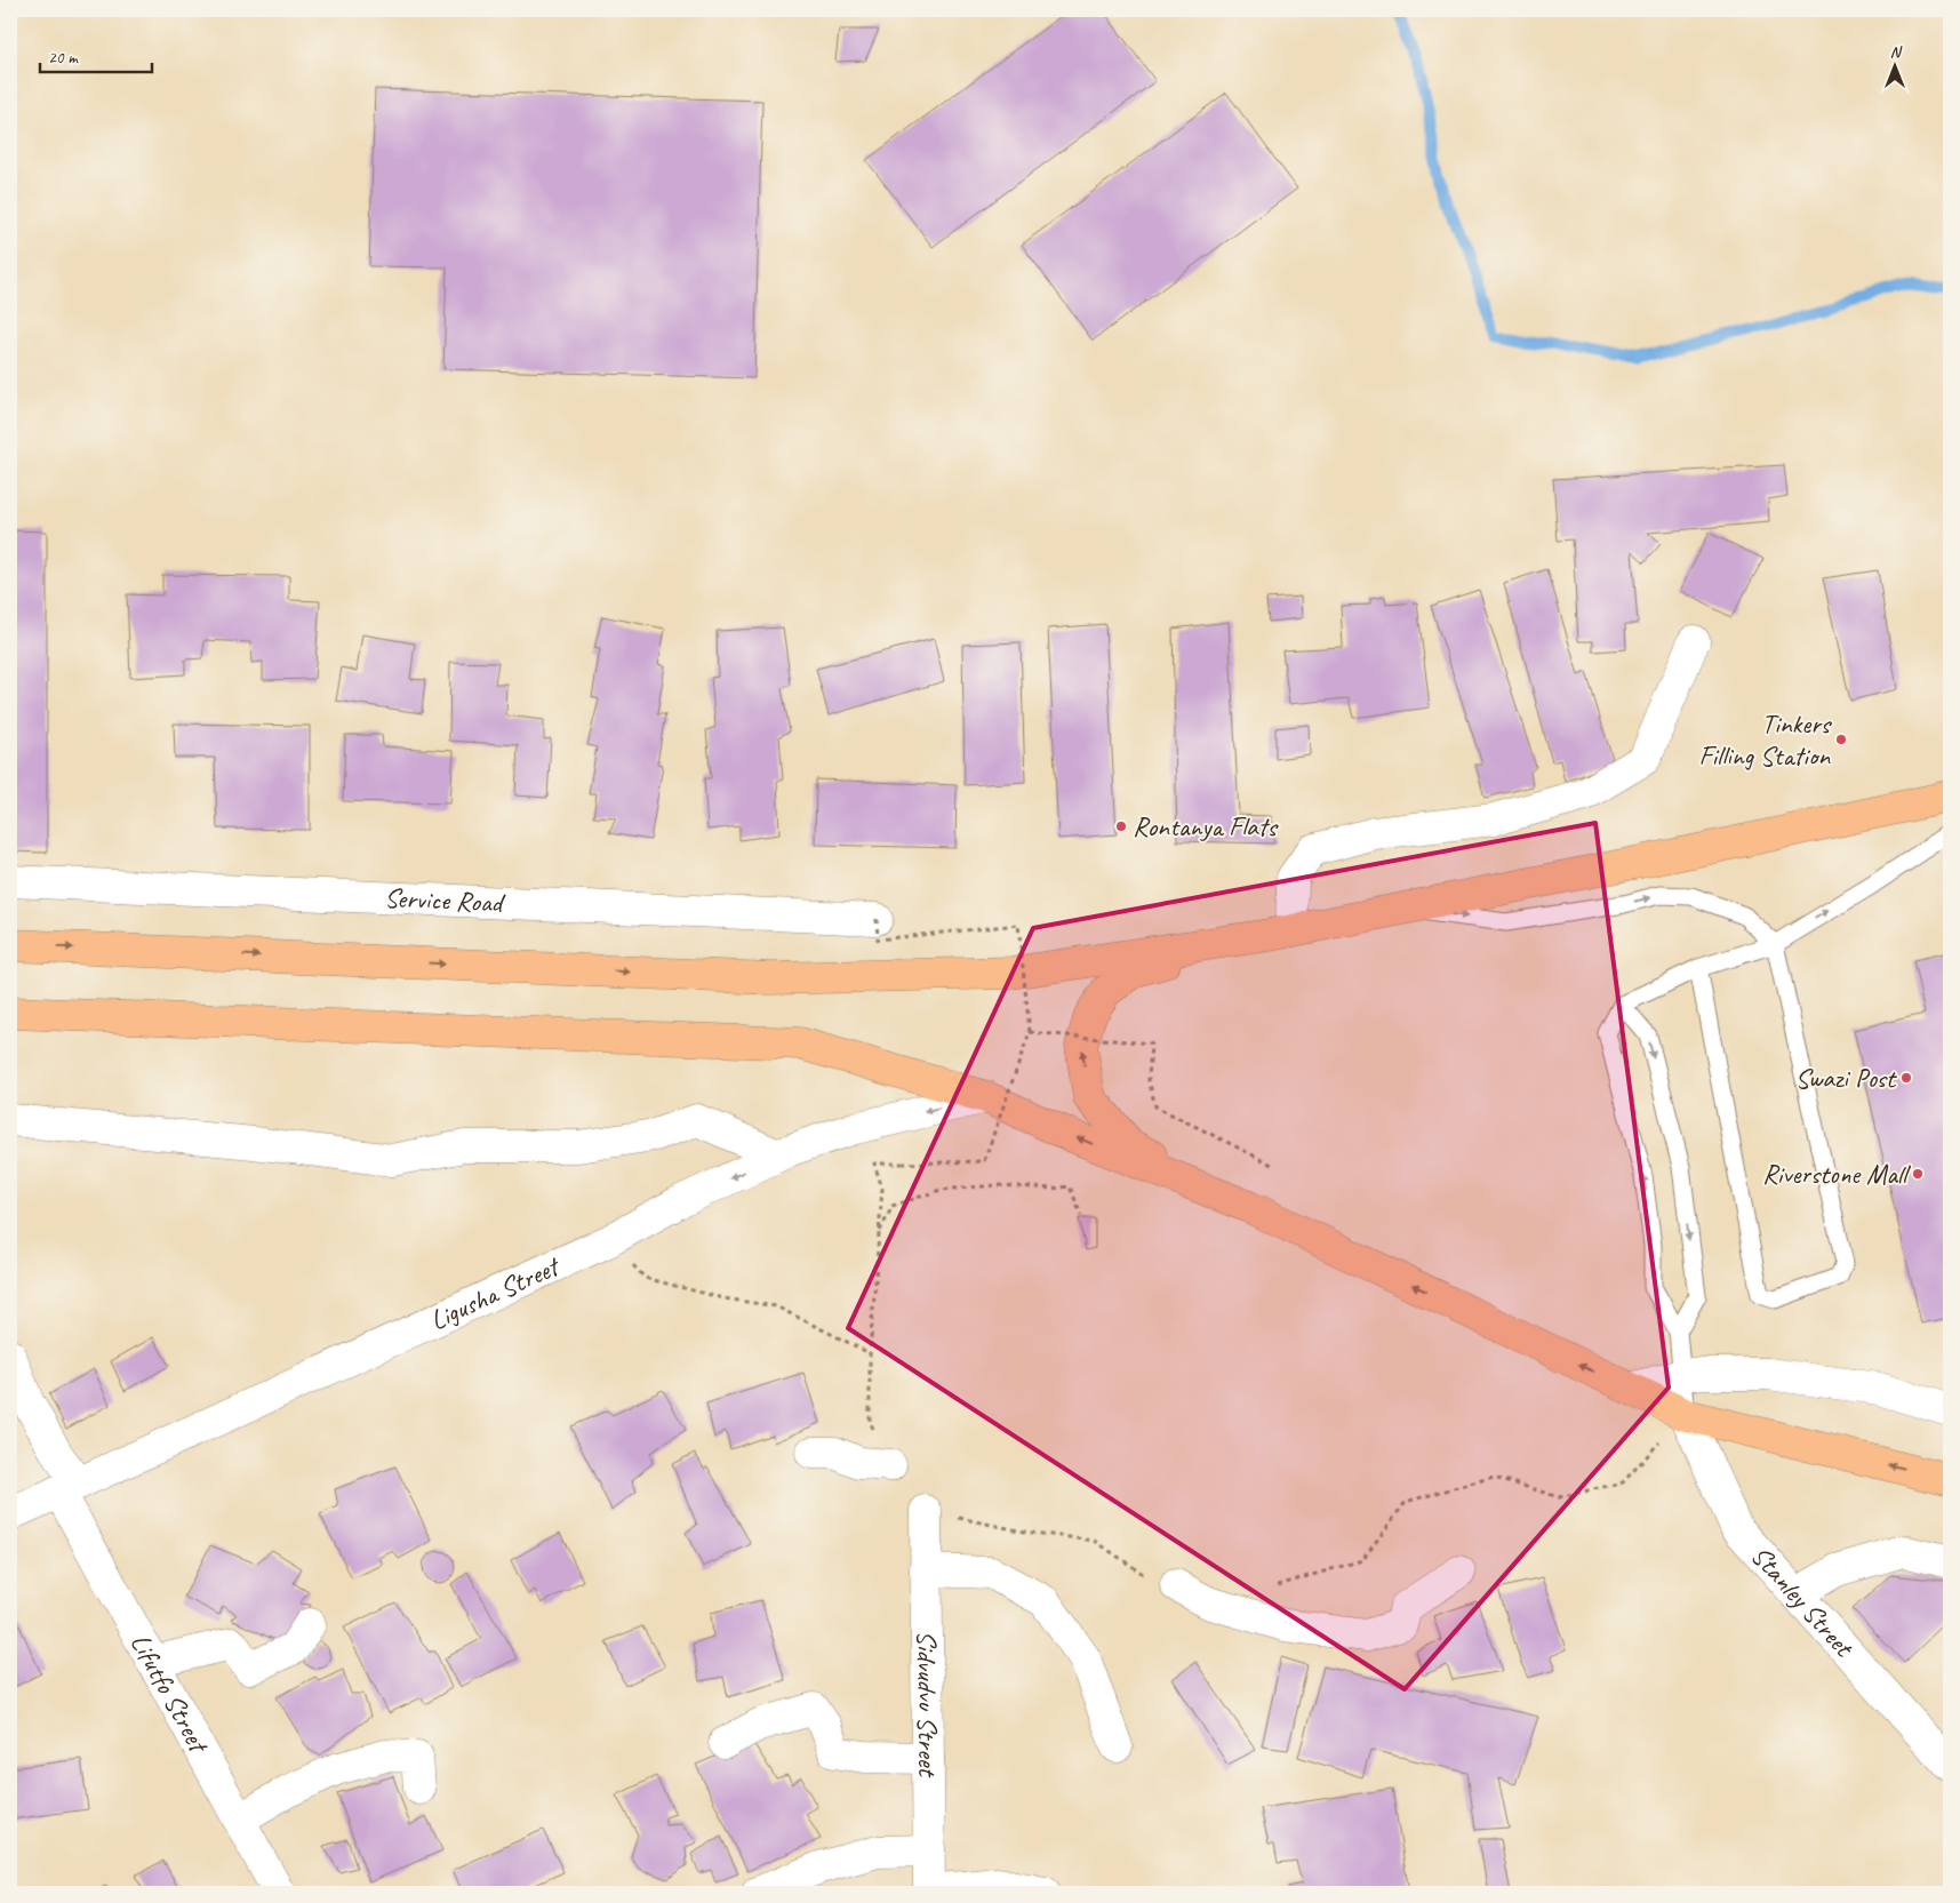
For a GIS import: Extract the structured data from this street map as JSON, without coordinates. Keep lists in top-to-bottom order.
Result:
{
  "streets": {
    "street": [
      "Service Road",
      "Ligusha Street",
      "Stanley Street",
      "Lifutfo Street",
      "Sidvudvu Street"
    ]
  },
  "crossings": [
    ["Ligusha Street", "Lifutfo Street"]
  ],
  "places": [
    "Tinkers Filling Station",
    "Rontanya Flats",
    "Swazi Post",
    "Riverstone Mall"
  ],
  "scale_bar": "20 m",
  "north": "top"
}
